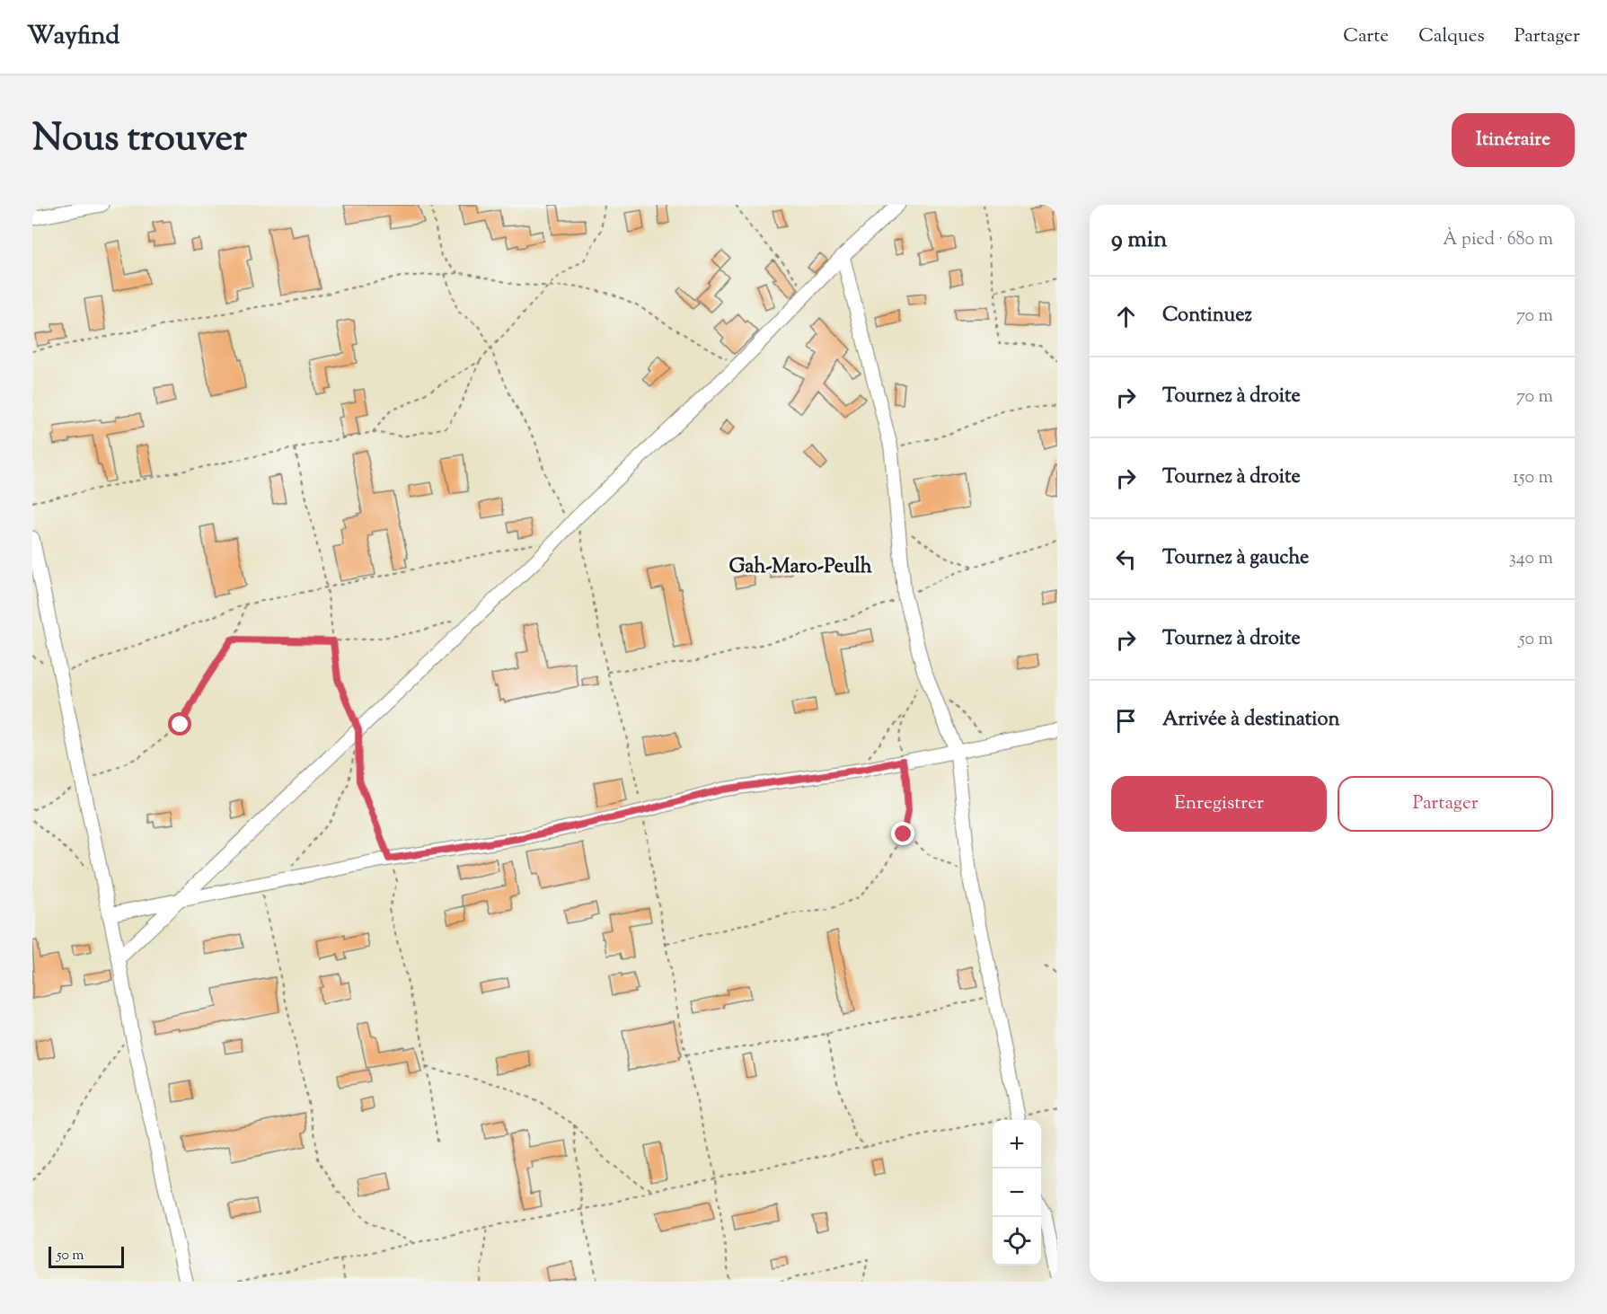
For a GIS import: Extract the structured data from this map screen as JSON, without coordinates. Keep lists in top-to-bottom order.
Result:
{
  "districts": ["Gah-Maro-Peulh"],
  "scale_bar": "50 m",
  "page": {
    "header": "Wayfind",
    "nav": ["Carte", "Calques", "Partager"],
    "title": "Nous trouver",
    "buttons": [
      "Itinéraire",
      ["Enregistrer", "Partager"]
    ],
    "heading": ["9 min", "À pied · 680 m"],
    "list": [
      ["Continuez", "70 m"],
      ["Tournez à droite", "70 m"],
      ["Tournez à droite", "150 m"],
      ["Tournez à gauche", "340 m"],
      ["Tournez à droite", "50 m"],
      "Arrivée à destination"
    ],
    "map_buttons": ["+", "−"],
    "scale": "50 m"
  }
}
